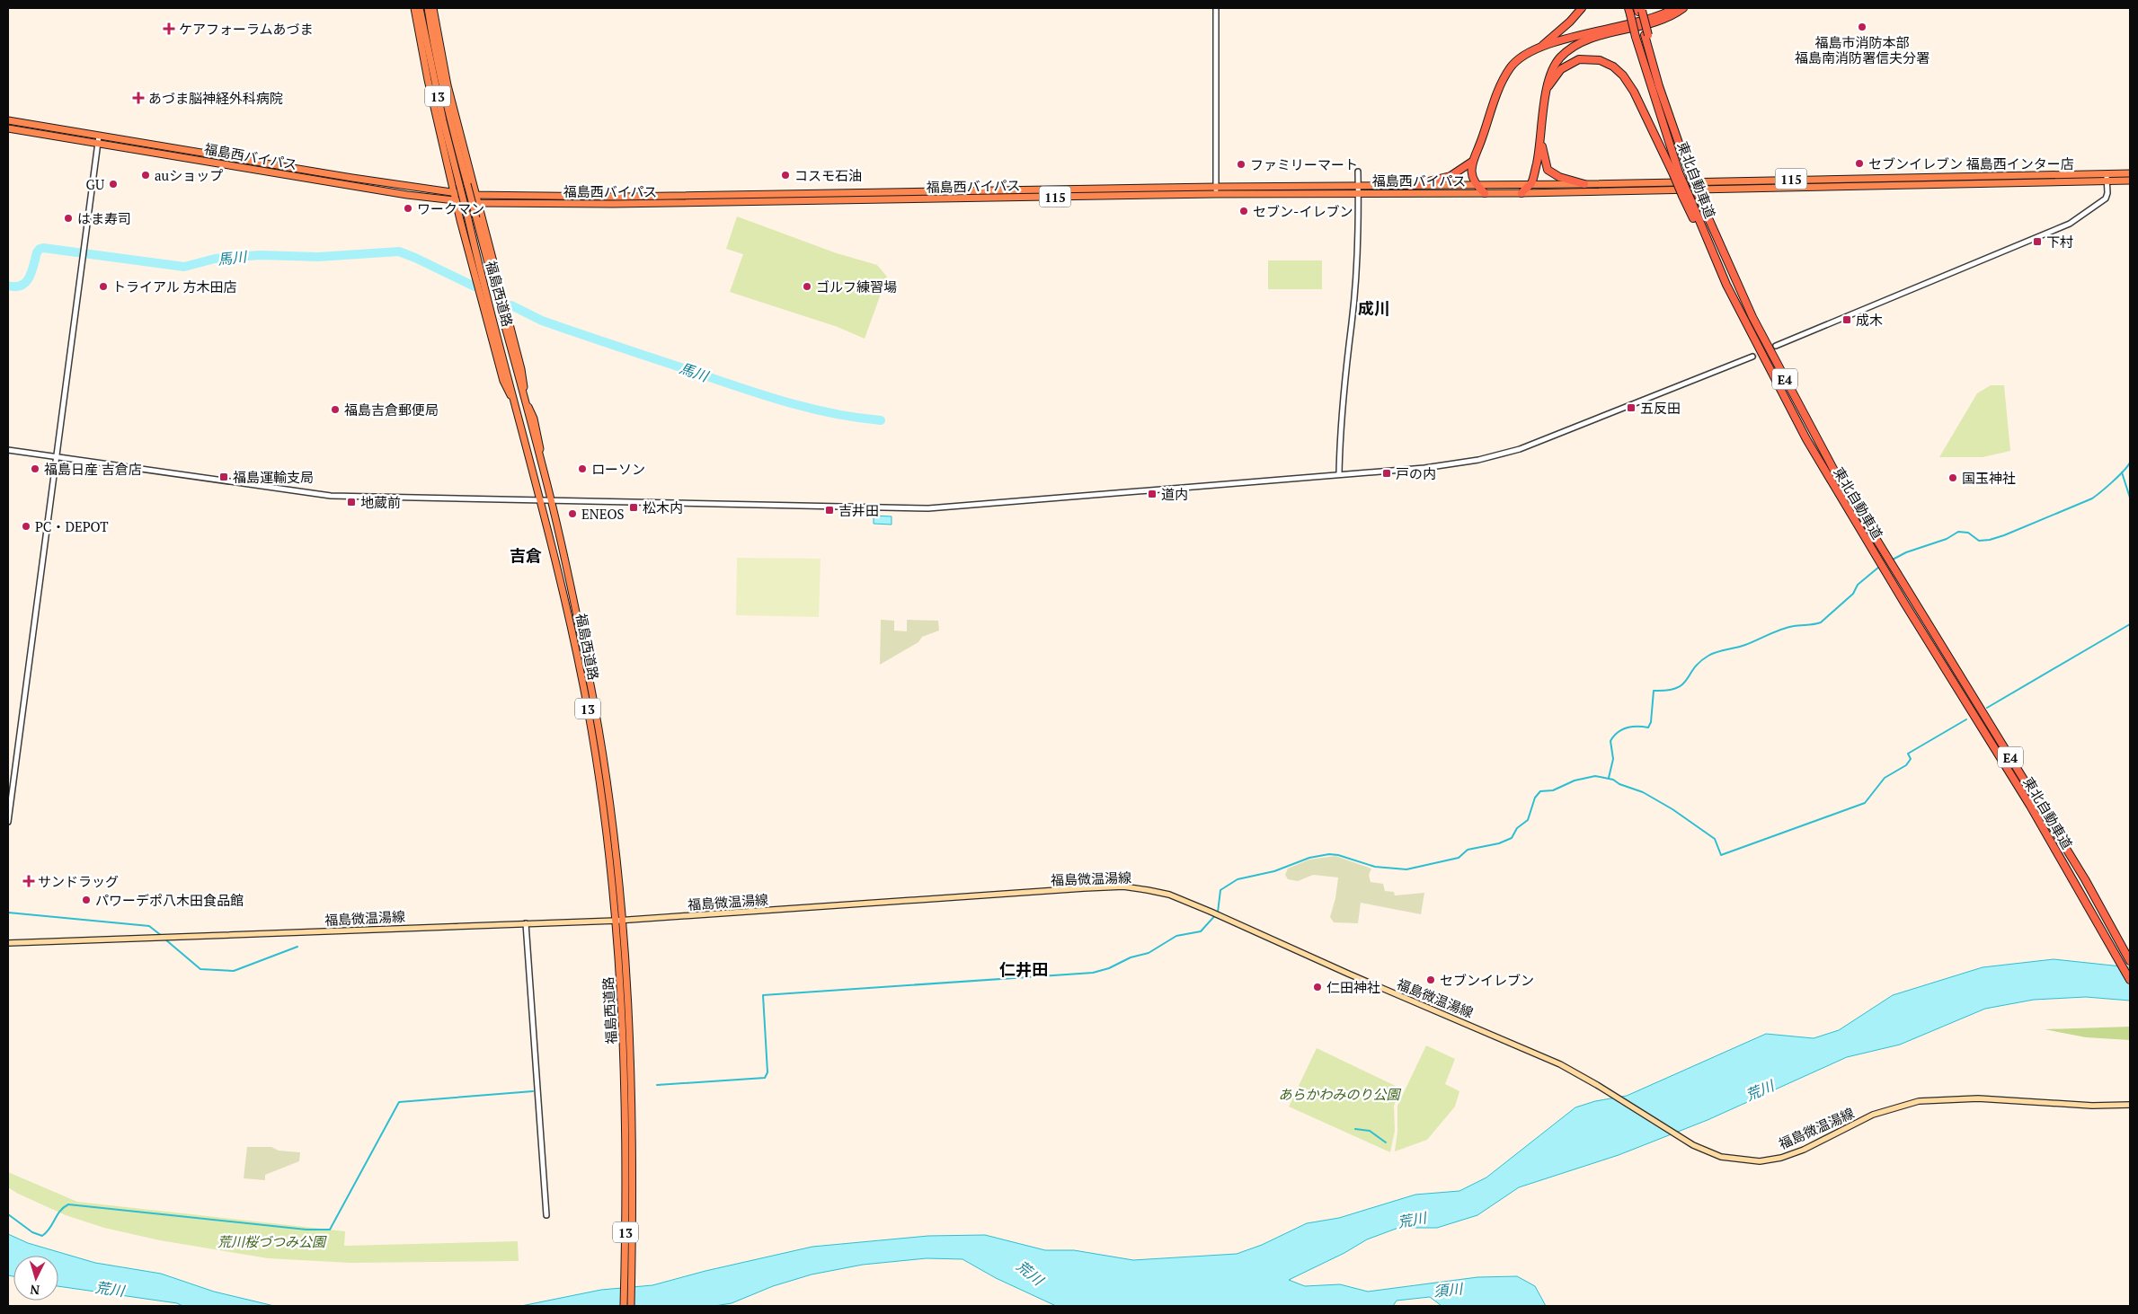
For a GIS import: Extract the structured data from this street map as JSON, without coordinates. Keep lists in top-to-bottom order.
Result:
{
  "streets": {
    "highway": [
      "13",
      "福島西バイパス",
      "115",
      "東北自動車道",
      "福島西道路",
      "E4"
    ],
    "main road": ["福島微温湯線"]
  },
  "crossings": [
    ["福島西バイパス", "115"],
    ["福島西道路", "福島微温湯線"]
  ],
  "districts": ["成川", "吉倉", "仁井田"],
  "water": ["馬川", "荒川", "須川"],
  "parks": ["あらかわみのり公園", "荒川桜づつみ公園"],
  "places": {
    "other": [
      "福島市消防本部 福島南消防署信夫分署",
      "セブンイレブン 福島西インター店",
      "ファミリーマート",
      "auショップ",
      "コスモ石油",
      "GU",
      "ワークマン",
      "セブン-イレブン",
      "はま寿司",
      "トライアル 方木田店",
      "ゴルフ練習場",
      "福島吉倉郵便局",
      "福島日産 吉倉店",
      "ローソン",
      "国玉神社",
      "ENEOS",
      "PC・DEPOT",
      "パワーデポ八木田食品館",
      "セブンイレブン",
      "仁田神社"
    ],
    "health": ["ケアフォーラムあづま", "あづま脳神経外科病院", "サンドラッグ"],
    "transit": [
      "下村",
      "成木",
      "五反田",
      "戸の内",
      "福島運輸支局",
      "道内",
      "地蔵前",
      "松木内",
      "吉井田"
    ]
  },
  "north": "bottom"
}
